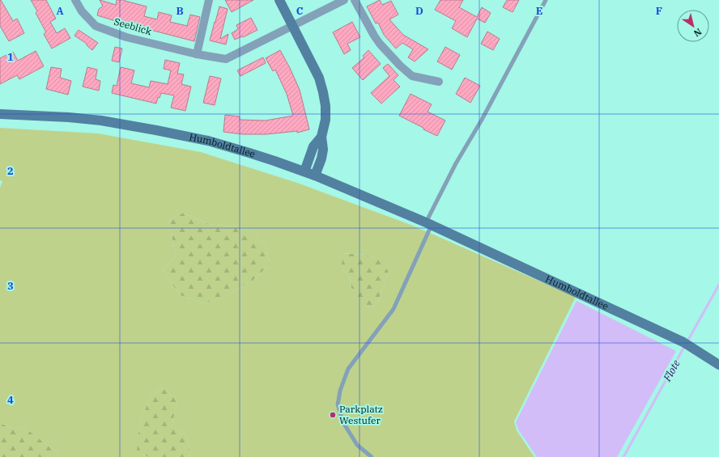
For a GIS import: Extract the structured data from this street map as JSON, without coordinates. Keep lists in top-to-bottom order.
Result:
{
  "streets": {
    "street": ["Seeblick", "Humboldtallee"]
  },
  "water": ["Flote"],
  "places": ["Parkplatz Westufer"],
  "north": "bottom right",
  "grid": {
    "columns": [
      "A",
      "B",
      "C",
      "D",
      "E",
      "F"
    ],
    "rows": [
      "1",
      "2",
      "3",
      "4"
    ]
  }
}
